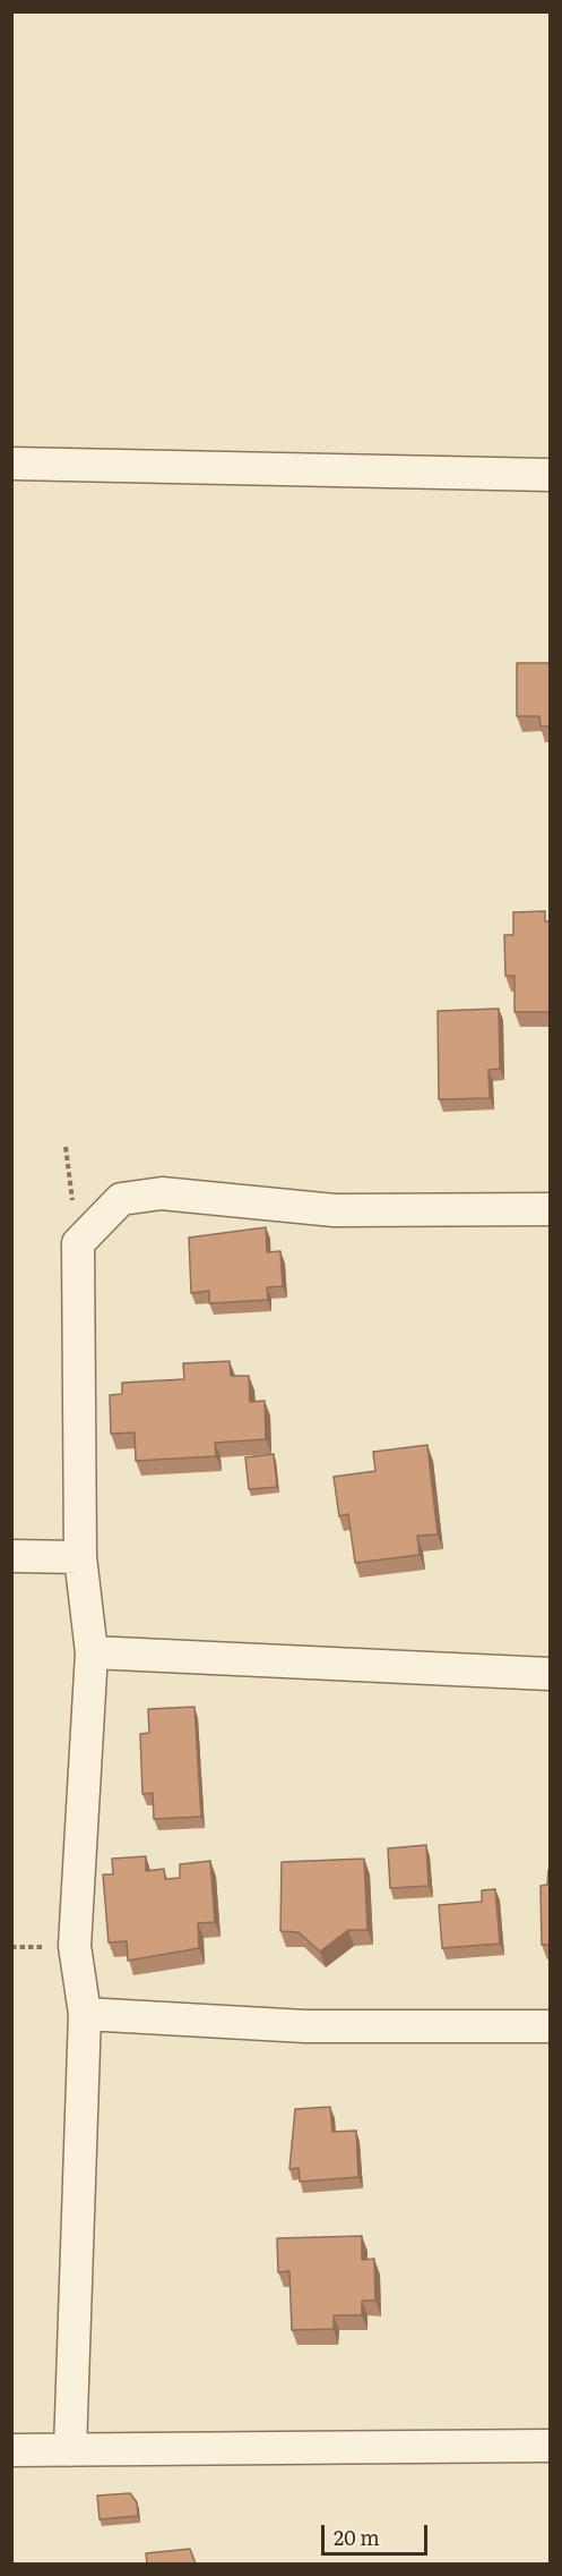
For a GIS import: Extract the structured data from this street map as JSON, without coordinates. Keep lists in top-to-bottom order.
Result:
{
  "scale_bar": "20 m"
}
